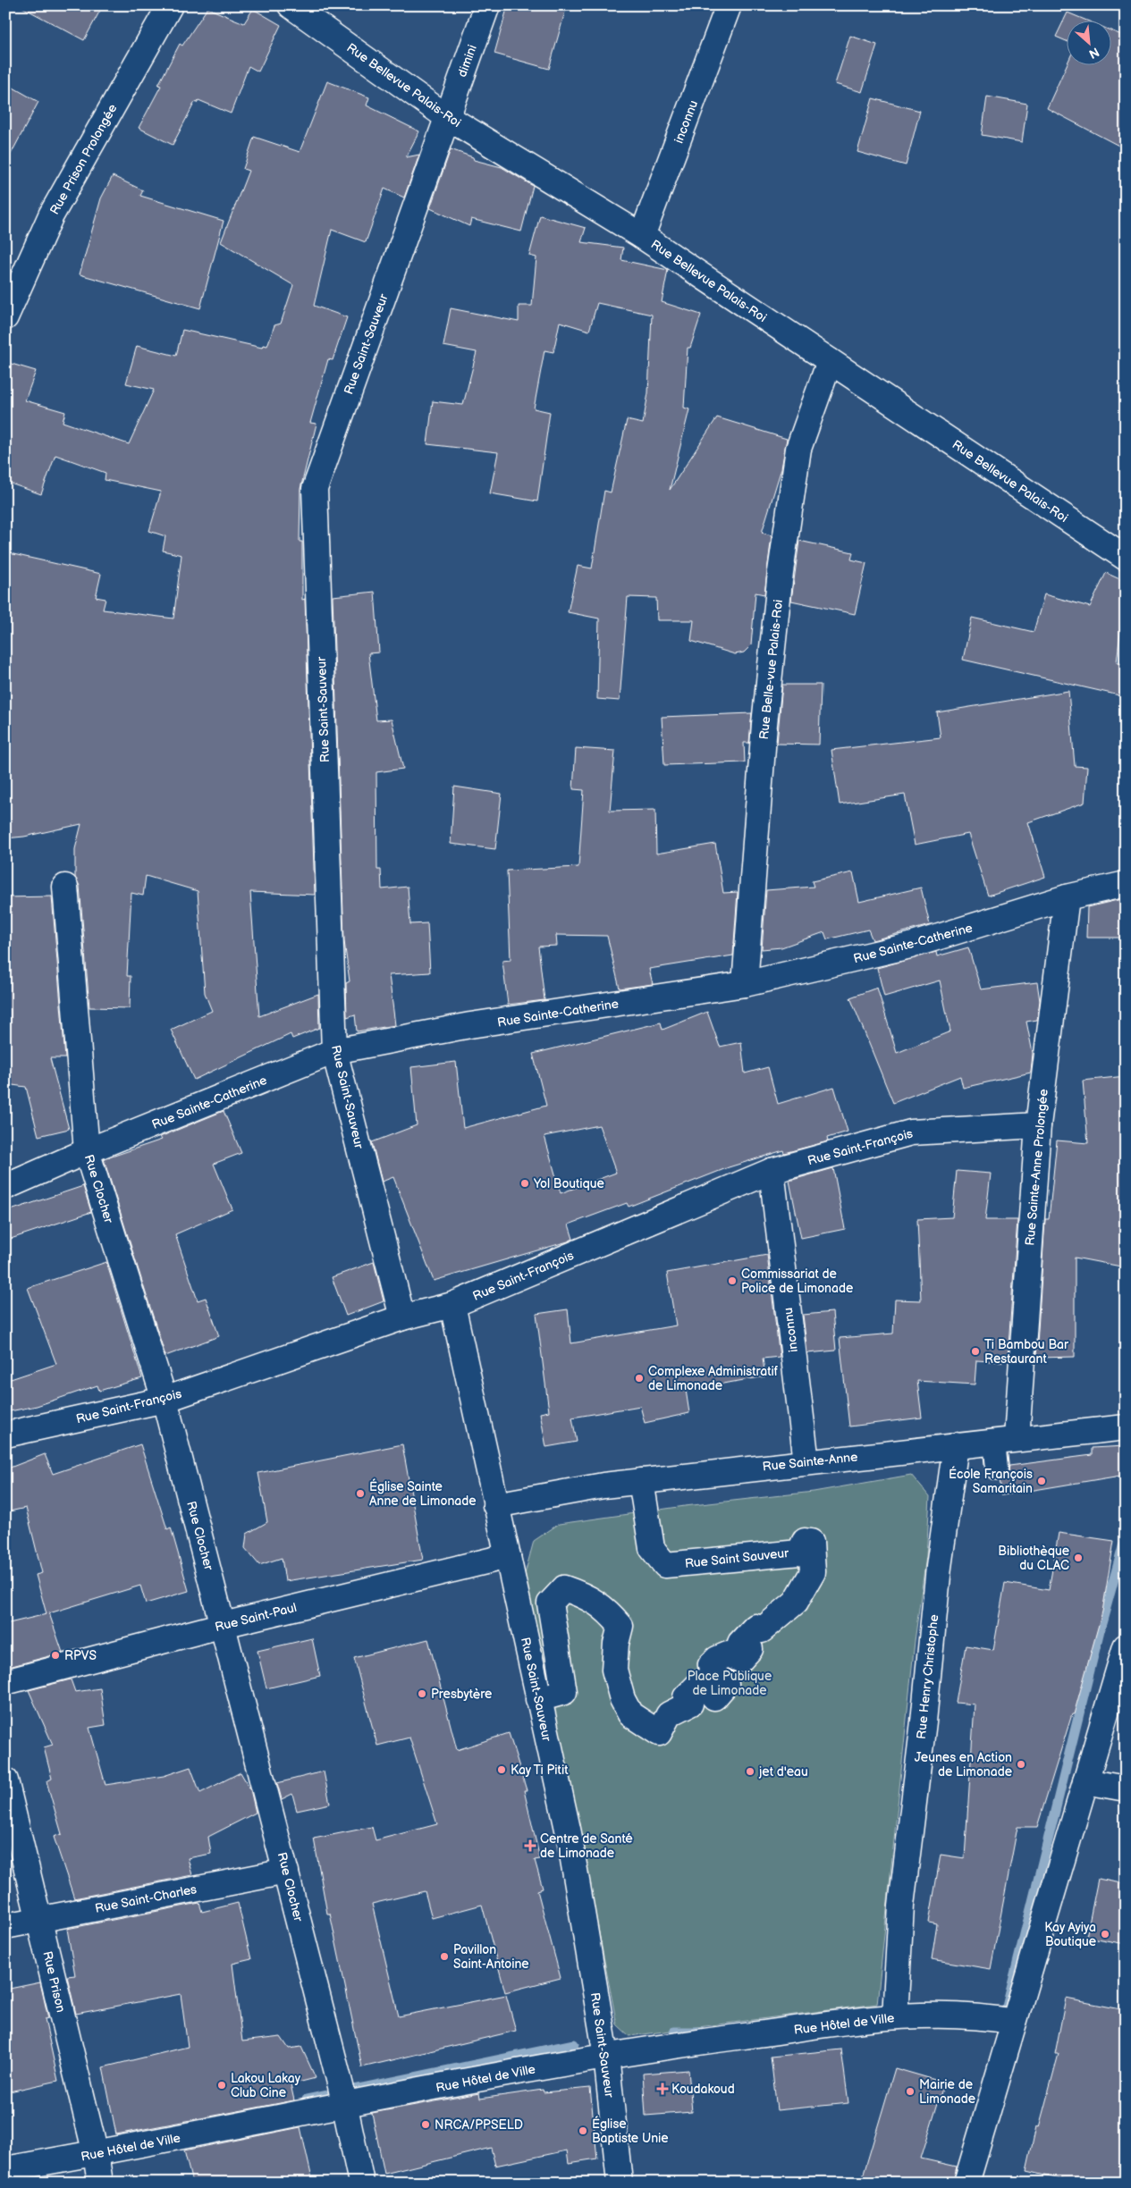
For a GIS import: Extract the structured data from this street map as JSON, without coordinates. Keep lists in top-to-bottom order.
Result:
{
  "streets": {
    "street": [
      "dimini",
      "Rue Bellevue Palais-Roi",
      "inconnu",
      "Rue Prison Prolongée",
      "Rue Saint-Sauveur",
      "Rue Belle-vue Palais-Roi",
      "Rue Sainte-Catherine",
      "Rue Saint-François",
      "Rue Sainte-Anne Prolongée",
      "Rue Clocher",
      "Rue Sainte-Anne",
      "Rue Saint Sauveur",
      "Rue Saint-Paul",
      "Rue Henry Christophe",
      "Rue Saint-Charles",
      "Rue Prison",
      "Rue Hôtel de Ville"
    ]
  },
  "crossings": [
    ["dimini", "Rue Bellevue Palais-Roi"],
    ["dimini", "Rue Saint-Sauveur"],
    ["Rue Bellevue Palais-Roi", "inconnu"],
    ["Rue Bellevue Palais-Roi", "Rue Saint-Sauveur"],
    ["Rue Bellevue Palais-Roi", "Rue Belle-vue Palais-Roi"],
    ["inconnu", "Rue Saint-François"],
    ["inconnu", "Rue Sainte-Anne"],
    ["Rue Saint-Sauveur", "Rue Sainte-Catherine"],
    ["Rue Saint-Sauveur", "Rue Saint-François"],
    ["Rue Saint-Sauveur", "Rue Sainte-Anne"],
    ["Rue Saint-Sauveur", "Rue Saint Sauveur"],
    ["Rue Saint-Sauveur", "Rue Saint-Paul"],
    ["Rue Saint-Sauveur", "Rue Hôtel de Ville"],
    ["Rue Belle-vue Palais-Roi", "Rue Sainte-Catherine"],
    ["Rue Sainte-Catherine", "Rue Sainte-Anne Prolongée"],
    ["Rue Sainte-Catherine", "Rue Clocher"],
    ["Rue Saint-François", "Rue Sainte-Anne Prolongée"],
    ["Rue Saint-François", "Rue Clocher"],
    ["Rue Sainte-Anne Prolongée", "Rue Sainte-Anne"],
    ["Rue Clocher", "Rue Saint-Paul"],
    ["Rue Clocher", "Rue Saint-Charles"],
    ["Rue Clocher", "Rue Hôtel de Ville"],
    ["Rue Sainte-Anne", "Rue Saint Sauveur"],
    ["Rue Sainte-Anne", "Rue Henry Christophe"],
    ["Rue Henry Christophe", "Rue Hôtel de Ville"],
    ["Rue Saint-Charles", "Rue Prison"],
    ["Rue Prison", "Rue Hôtel de Ville"]
  ],
  "parks": ["Place Publique de Limonade"],
  "places": {
    "other": [
      "Yol Boutique",
      "Commissariat de Police de Limonade",
      "Ti Bambou Bar Restaurant",
      "Complexe Administratif de Limonade",
      "École François Samaritain",
      "Église Sainte Anne de Limonade",
      "Bibliothèque du CLAC",
      "RPVS",
      "Presbytère",
      "Jeunes en Action de Limonade",
      "Kay Ti Pitit",
      "jet d'eau",
      "Kay Ayiya Boutique",
      "Pavillon Saint-Antoine",
      "Lakou Lakay Club Cine",
      "Mairie de Limonade",
      "NRCA/PPSELD",
      "Église Baptiste Unie"
    ],
    "health": ["Centre de Santé de Limonade", "Koudakoud"]
  },
  "north": "bottom right"
}
